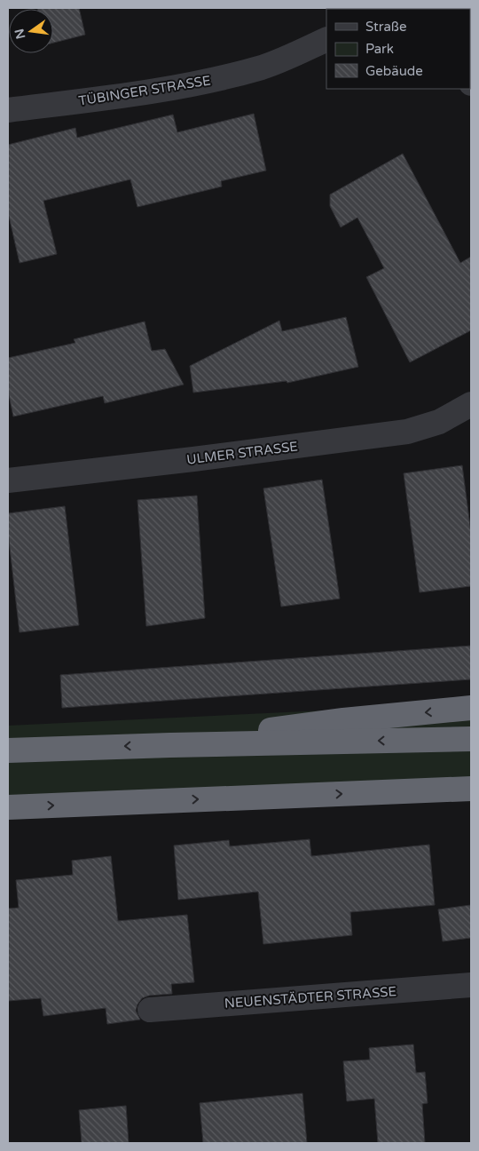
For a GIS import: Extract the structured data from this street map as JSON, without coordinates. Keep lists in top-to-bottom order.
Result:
{
  "streets": {
    "street": ["TÜBINGER STRASSE", "ULMER STRASSE", "NEUENSTÄDTER STRASSE"]
  },
  "legend": ["Straße", "Park", "Gebäude"],
  "north": "left"
}
